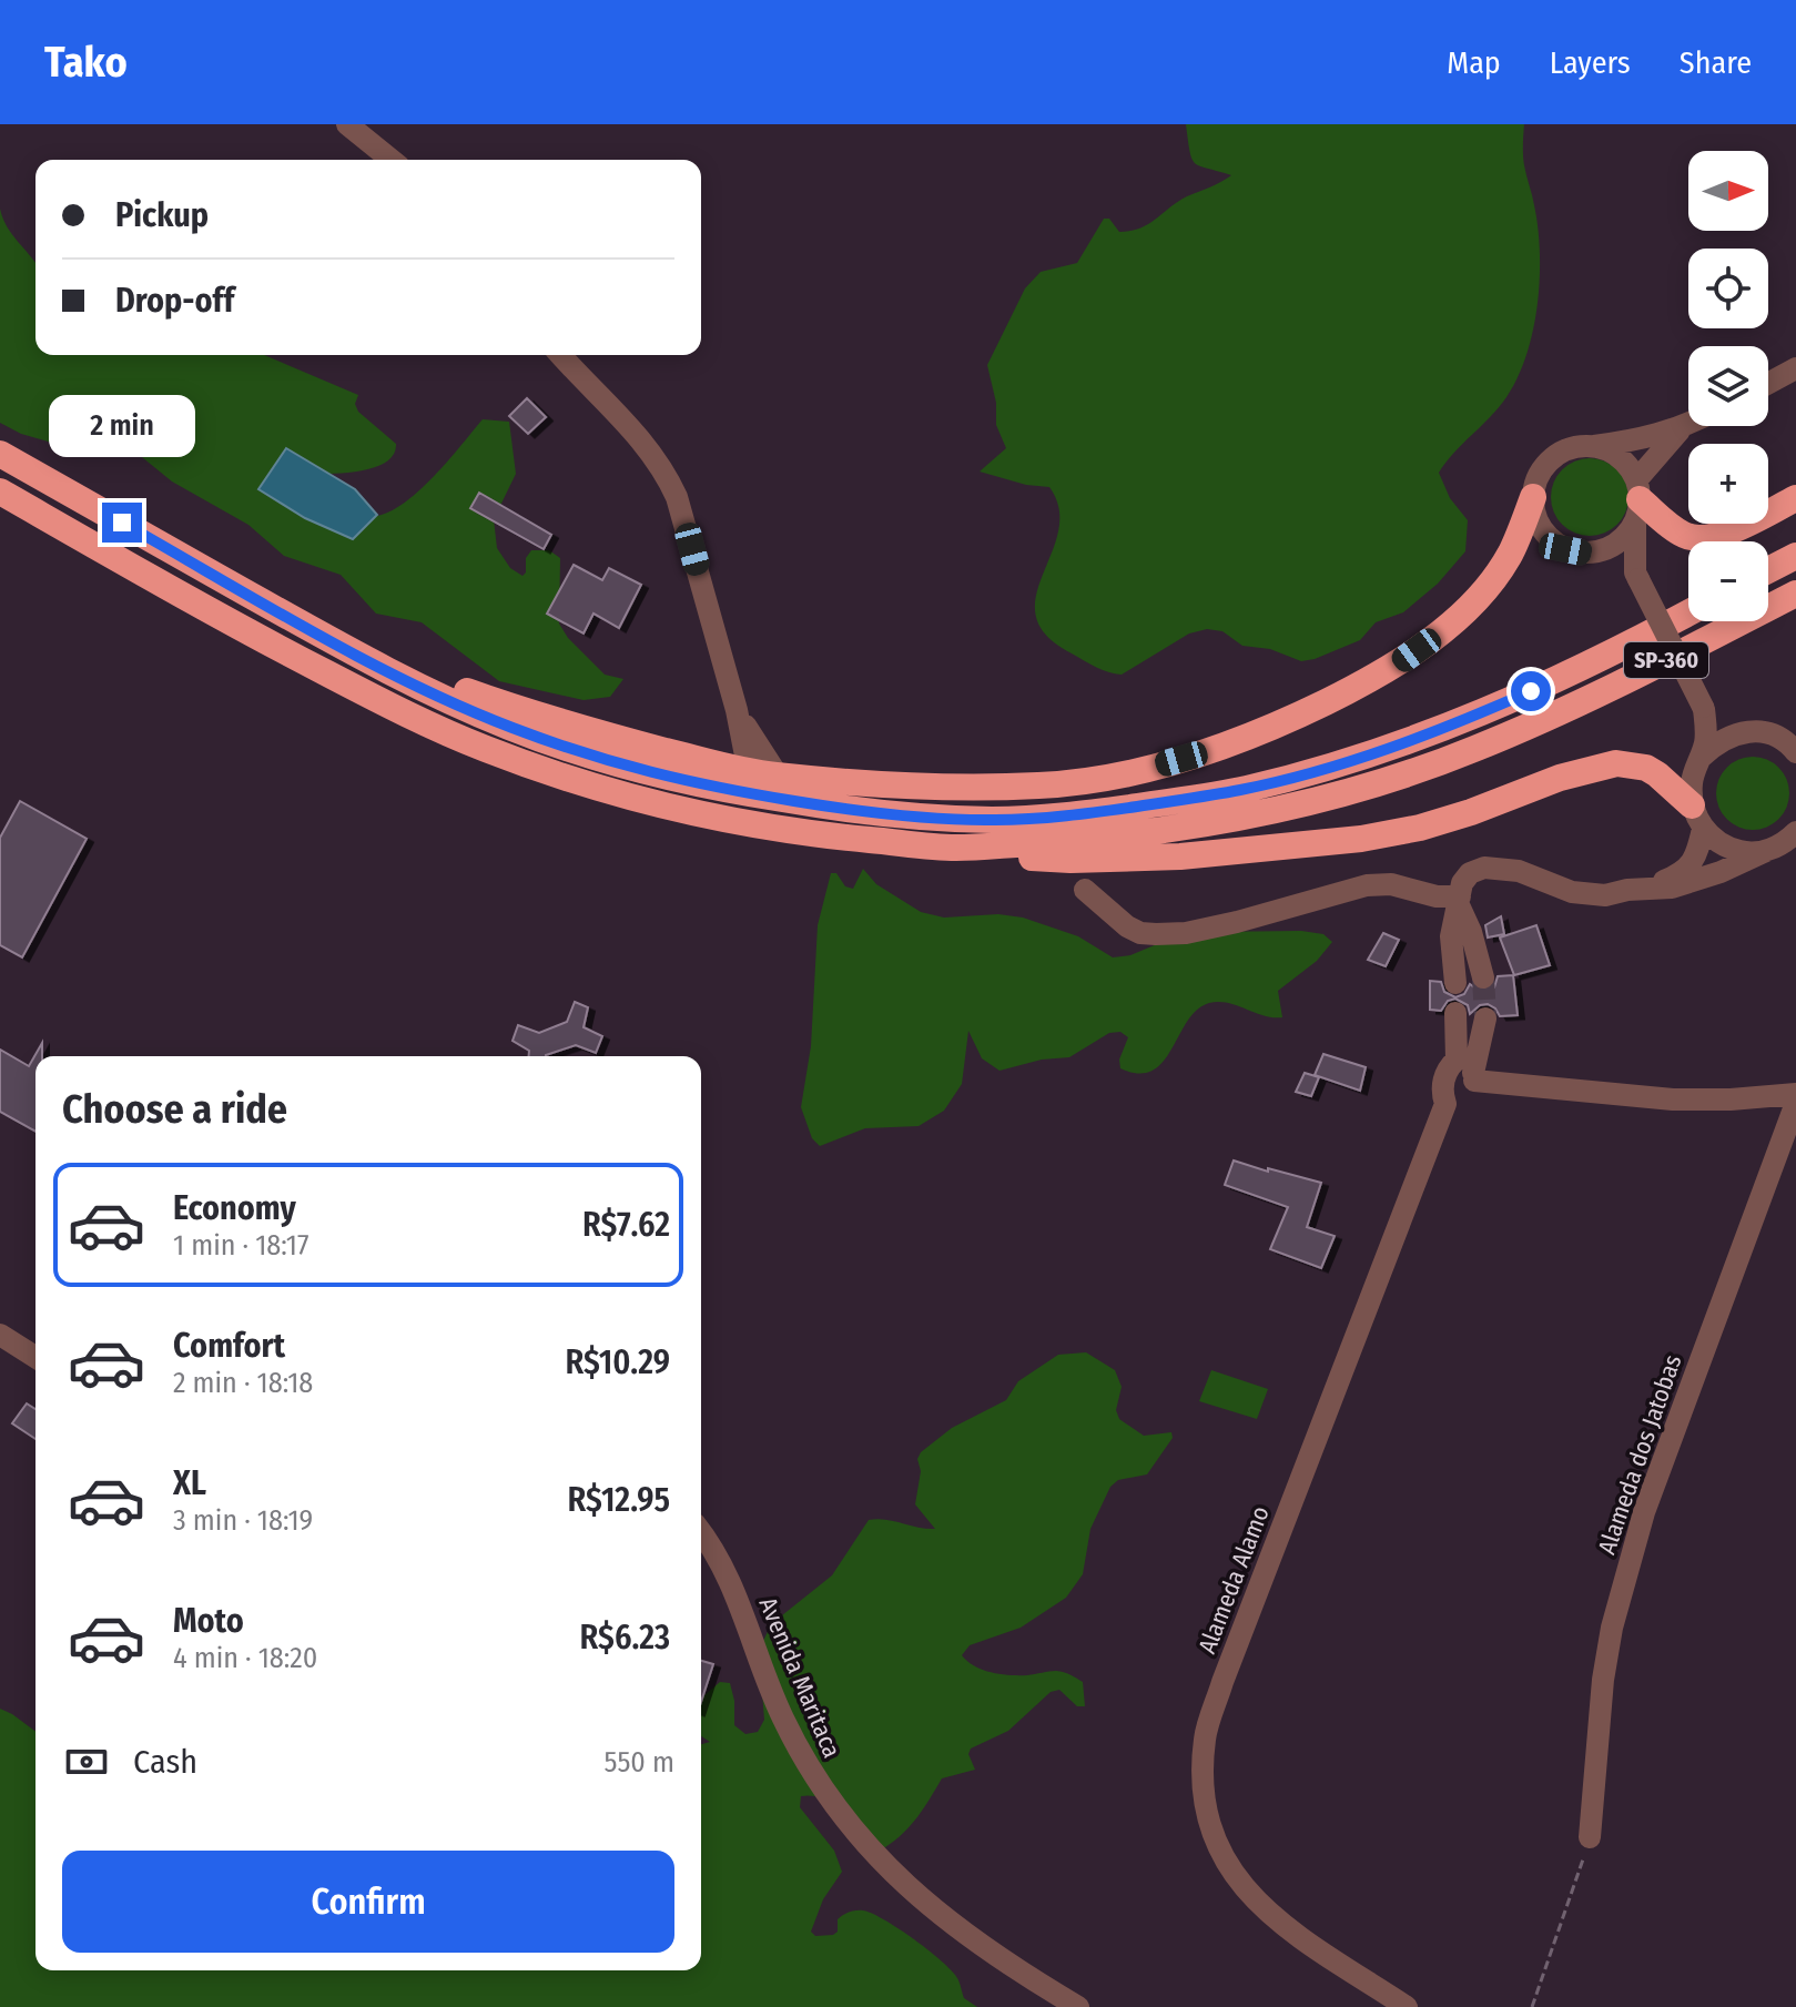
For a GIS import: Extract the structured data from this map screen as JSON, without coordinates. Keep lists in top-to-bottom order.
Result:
{
  "streets": {
    "highway": ["SP-360"],
    "street": ["Alameda dos Jatobas", "Alameda Alamo", "Avenida Maritaca"]
  },
  "north": "right",
  "page": {
    "header": "Tako",
    "nav": ["Map", "Layers", "Share"],
    "map_buttons": ["+", "−"],
    "banner": ["Pickup", "Drop-off"],
    "bubble": "2 min",
    "heading": "Choose a ride",
    "list": [
      {
        "name": "Economy",
        "note": "1 min · 18:17",
        "value": "R$7.62"
      },
      {
        "name": "Comfort",
        "note": "2 min · 18:18",
        "value": "R$10.29"
      },
      {
        "name": "XL",
        "note": "3 min · 18:19",
        "value": "R$12.95"
      },
      {
        "name": "Moto",
        "note": "4 min · 18:20",
        "value": "R$6.23"
      }
    ],
    "pay": ["Cash", "550 m"],
    "buttons": "Confirm"
  }
}
